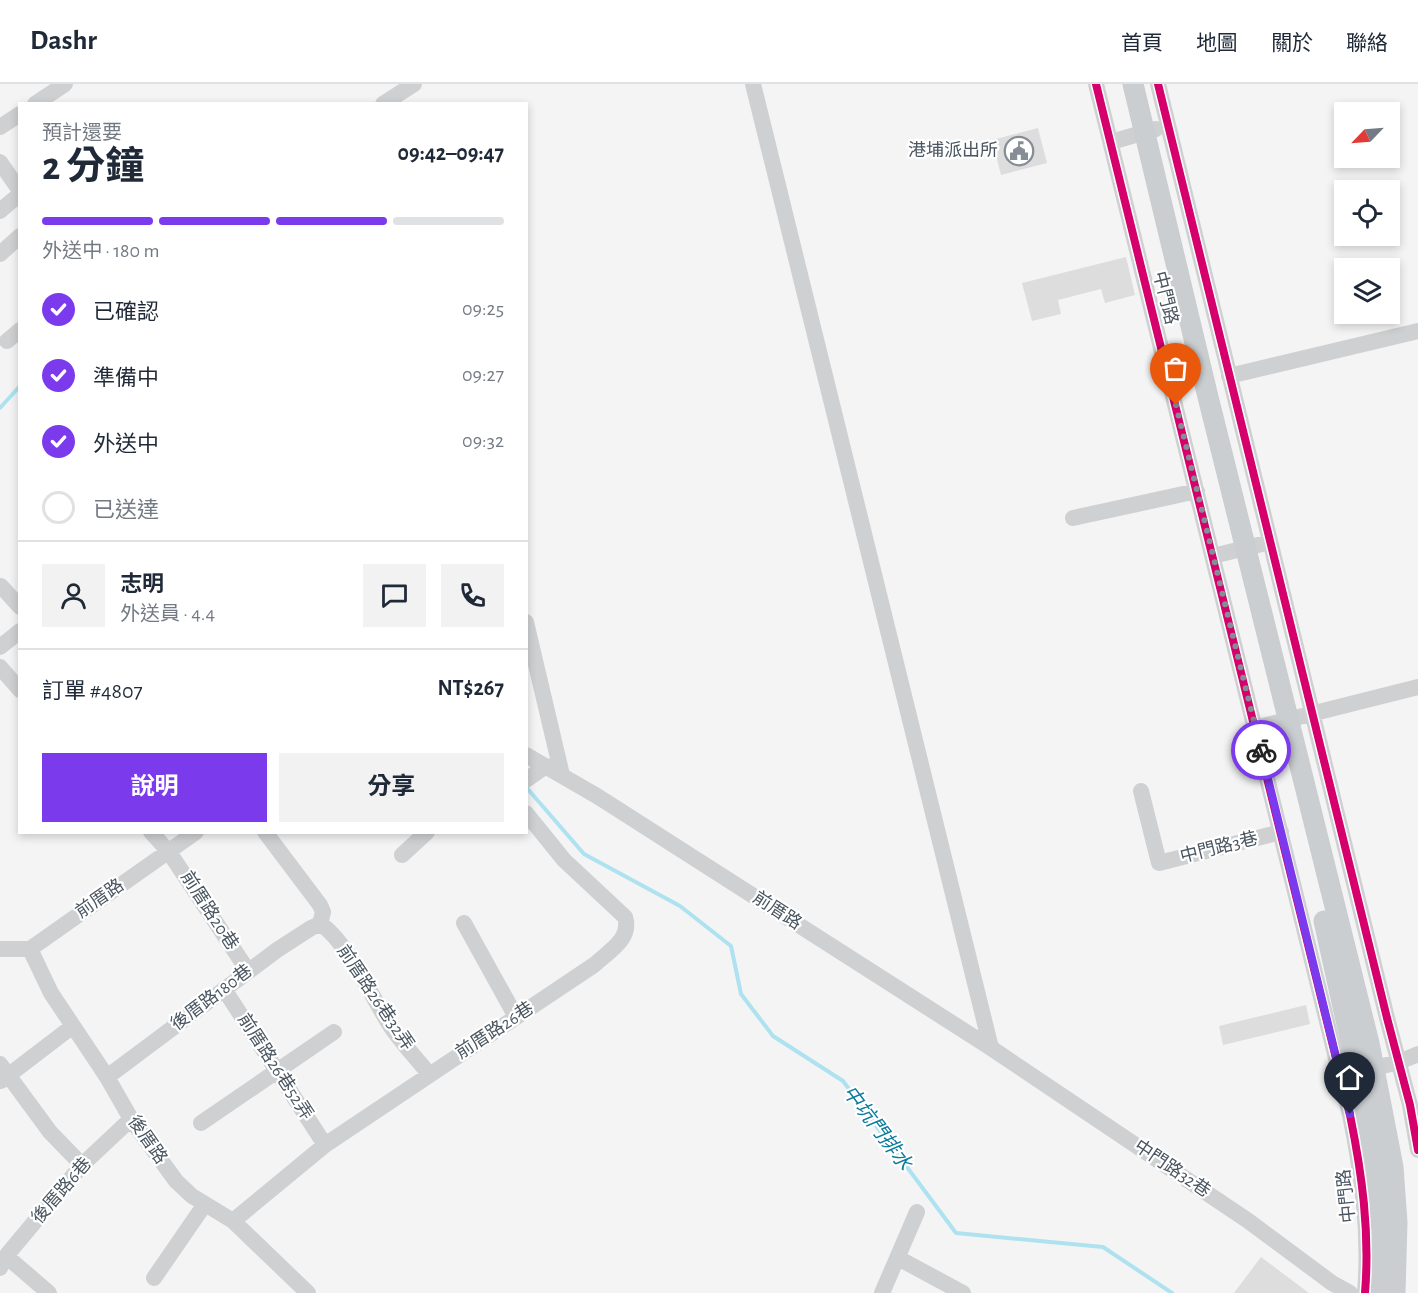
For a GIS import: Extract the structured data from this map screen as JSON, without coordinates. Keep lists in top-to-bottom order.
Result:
{
  "streets": {
    "main road": ["中門路"],
    "street": [
      "中門路3巷",
      "前厝路",
      "前厝路20巷",
      "後厝路180巷",
      "前厝路26巷32弄",
      "前厝路26巷",
      "前厝路26巷52弄",
      "後厝路",
      "中門路32巷",
      "後厝路6巷"
    ]
  },
  "crossings": [
    ["中門路", "中門路3巷"],
    ["前厝路", "前厝路20巷"],
    ["前厝路", "後厝路"],
    ["前厝路", "中門路32巷"],
    ["前厝路20巷", "後厝路180巷"],
    ["後厝路180巷", "前厝路26巷32弄"],
    ["後厝路180巷", "前厝路26巷52弄"],
    ["後厝路180巷", "後厝路"],
    ["前厝路26巷32弄", "前厝路26巷"],
    ["前厝路26巷", "前厝路26巷52弄"],
    ["前厝路26巷", "後厝路"],
    ["後厝路", "後厝路6巷"]
  ],
  "water": ["中坑門排水"],
  "places": {
    "public building": ["港埔派出所"]
  },
  "north": "bottom left",
  "page": {
    "header": "Dashr",
    "nav": [
      "首頁",
      "地圖",
      "關於",
      "聯絡"
    ],
    "heading": ["2 分鐘", "預計還要", "09:42–09:47"],
    "panel": [
      "志明",
      "外送員 · 4.4",
      "訂單 #4807",
      "NT$267"
    ],
    "bar": "外送中 · 180 m",
    "list": [
      ["已確認", "09:25"],
      ["準備中", "09:27"],
      ["外送中", "09:32"],
      "已送達"
    ],
    "buttons": ["說明", "分享"]
  }
}
